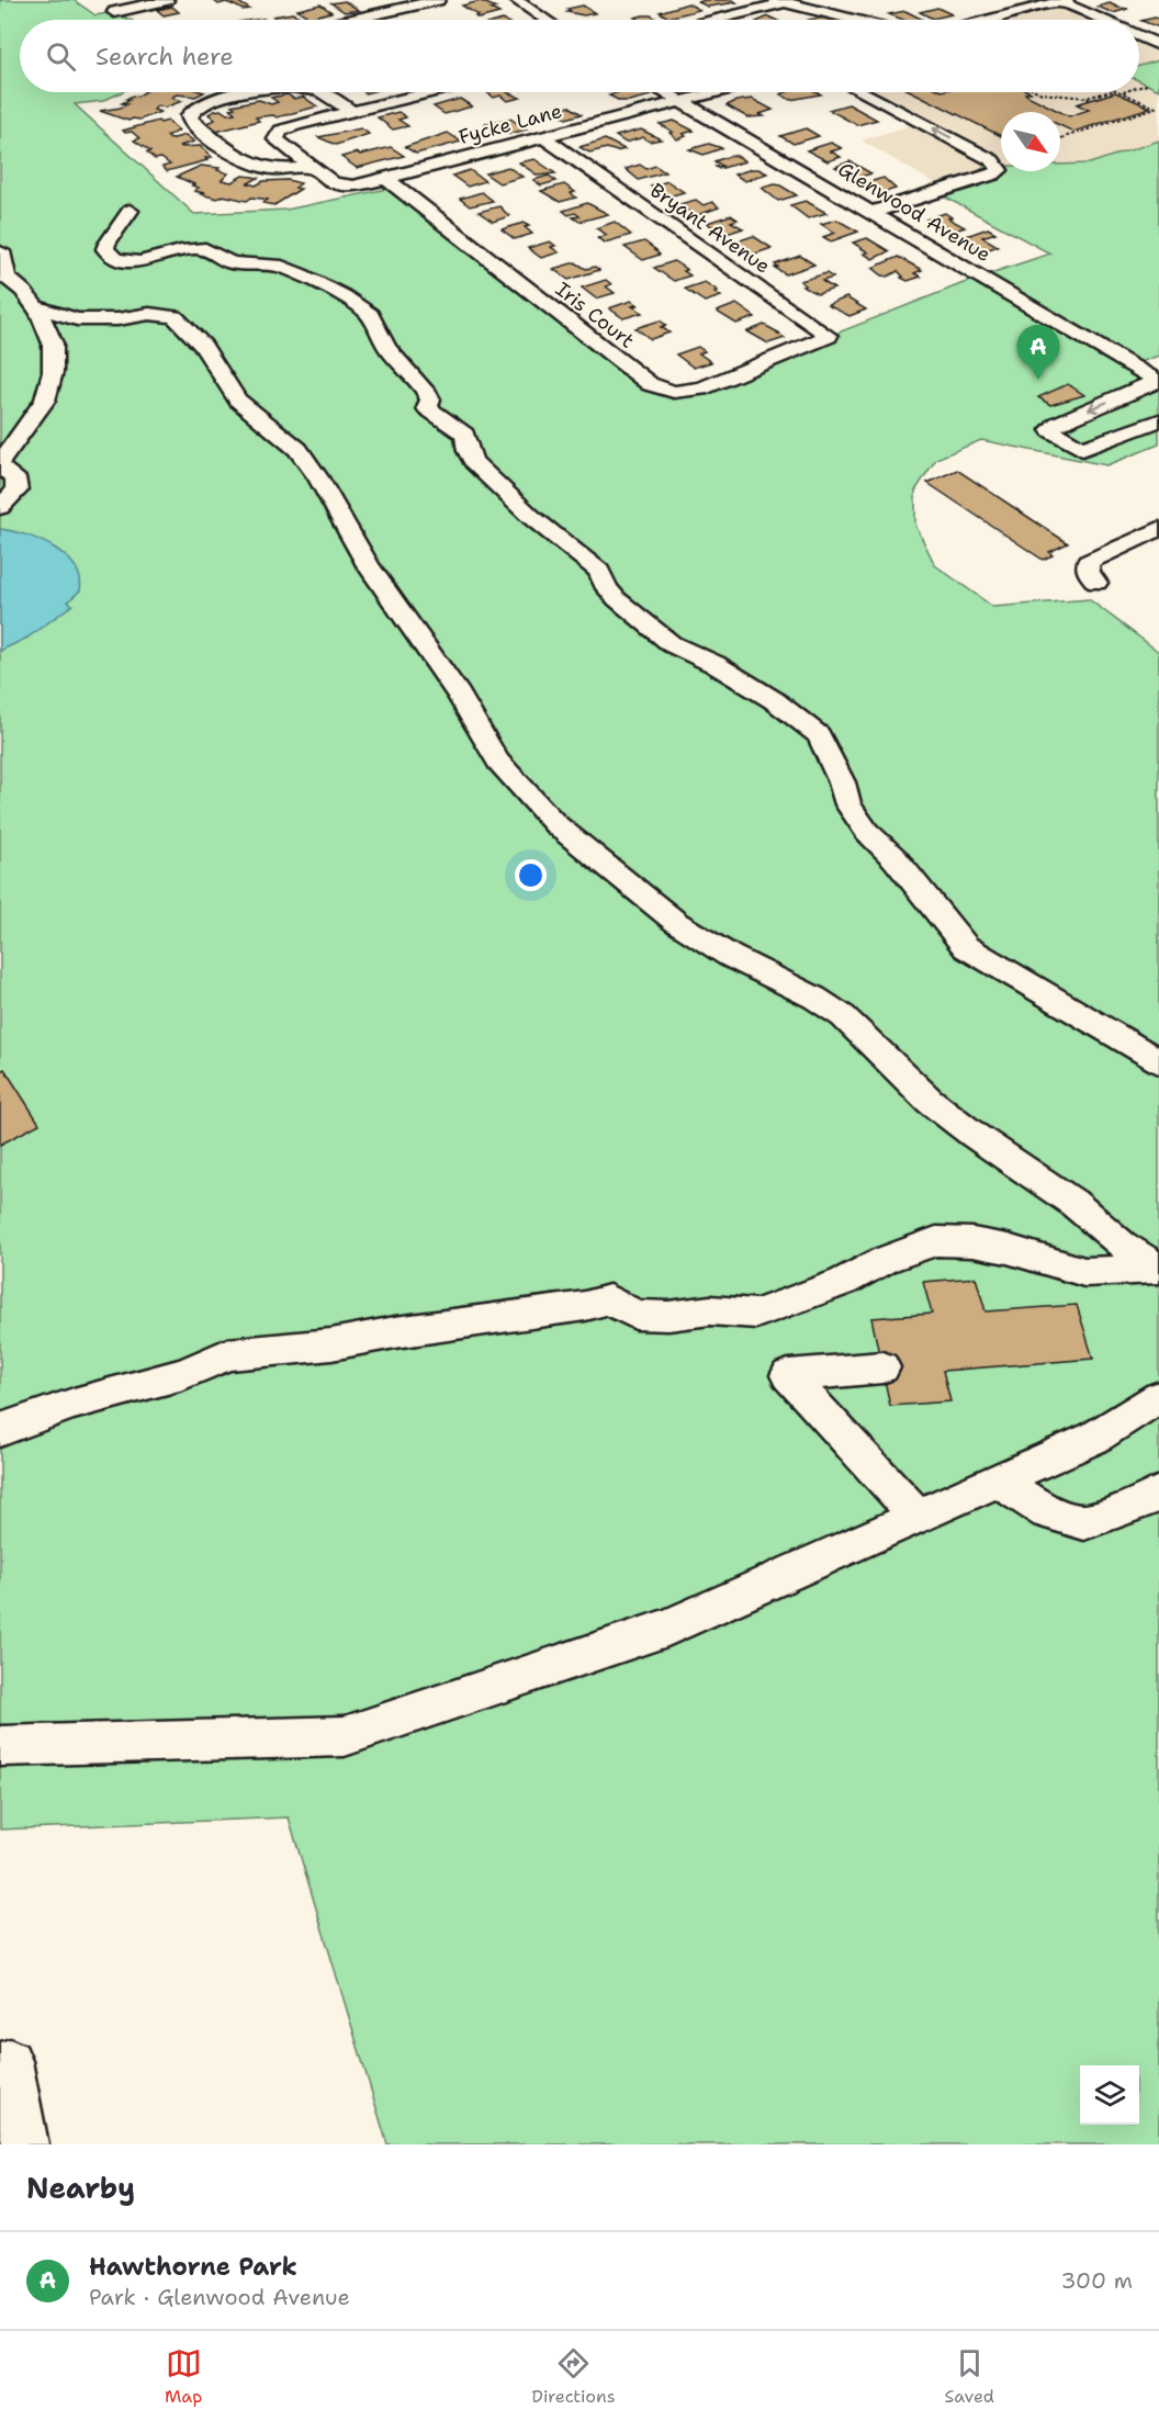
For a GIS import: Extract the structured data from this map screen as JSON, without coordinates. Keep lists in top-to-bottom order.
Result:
{
  "streets": {
    "street": [
      "Fycke Lane",
      "Glenwood Avenue",
      "Bryant Avenue",
      "Iris Court"
    ]
  },
  "crossings": [
    ["Fycke Lane", "Glenwood Avenue"],
    ["Fycke Lane", "Bryant Avenue"],
    ["Fycke Lane", "Iris Court"],
    ["Bryant Avenue", "Iris Court"]
  ],
  "north": "bottom right",
  "page": {
    "search": "Search here",
    "pins": "A",
    "heading": "Nearby",
    "list": [
      {
        "mark": "A",
        "name": "Hawthorne Park",
        "note": "Park · Glenwood Avenue",
        "value": "300 m"
      }
    ],
    "nav": ["Map", "Directions", "Saved"]
  }
}
